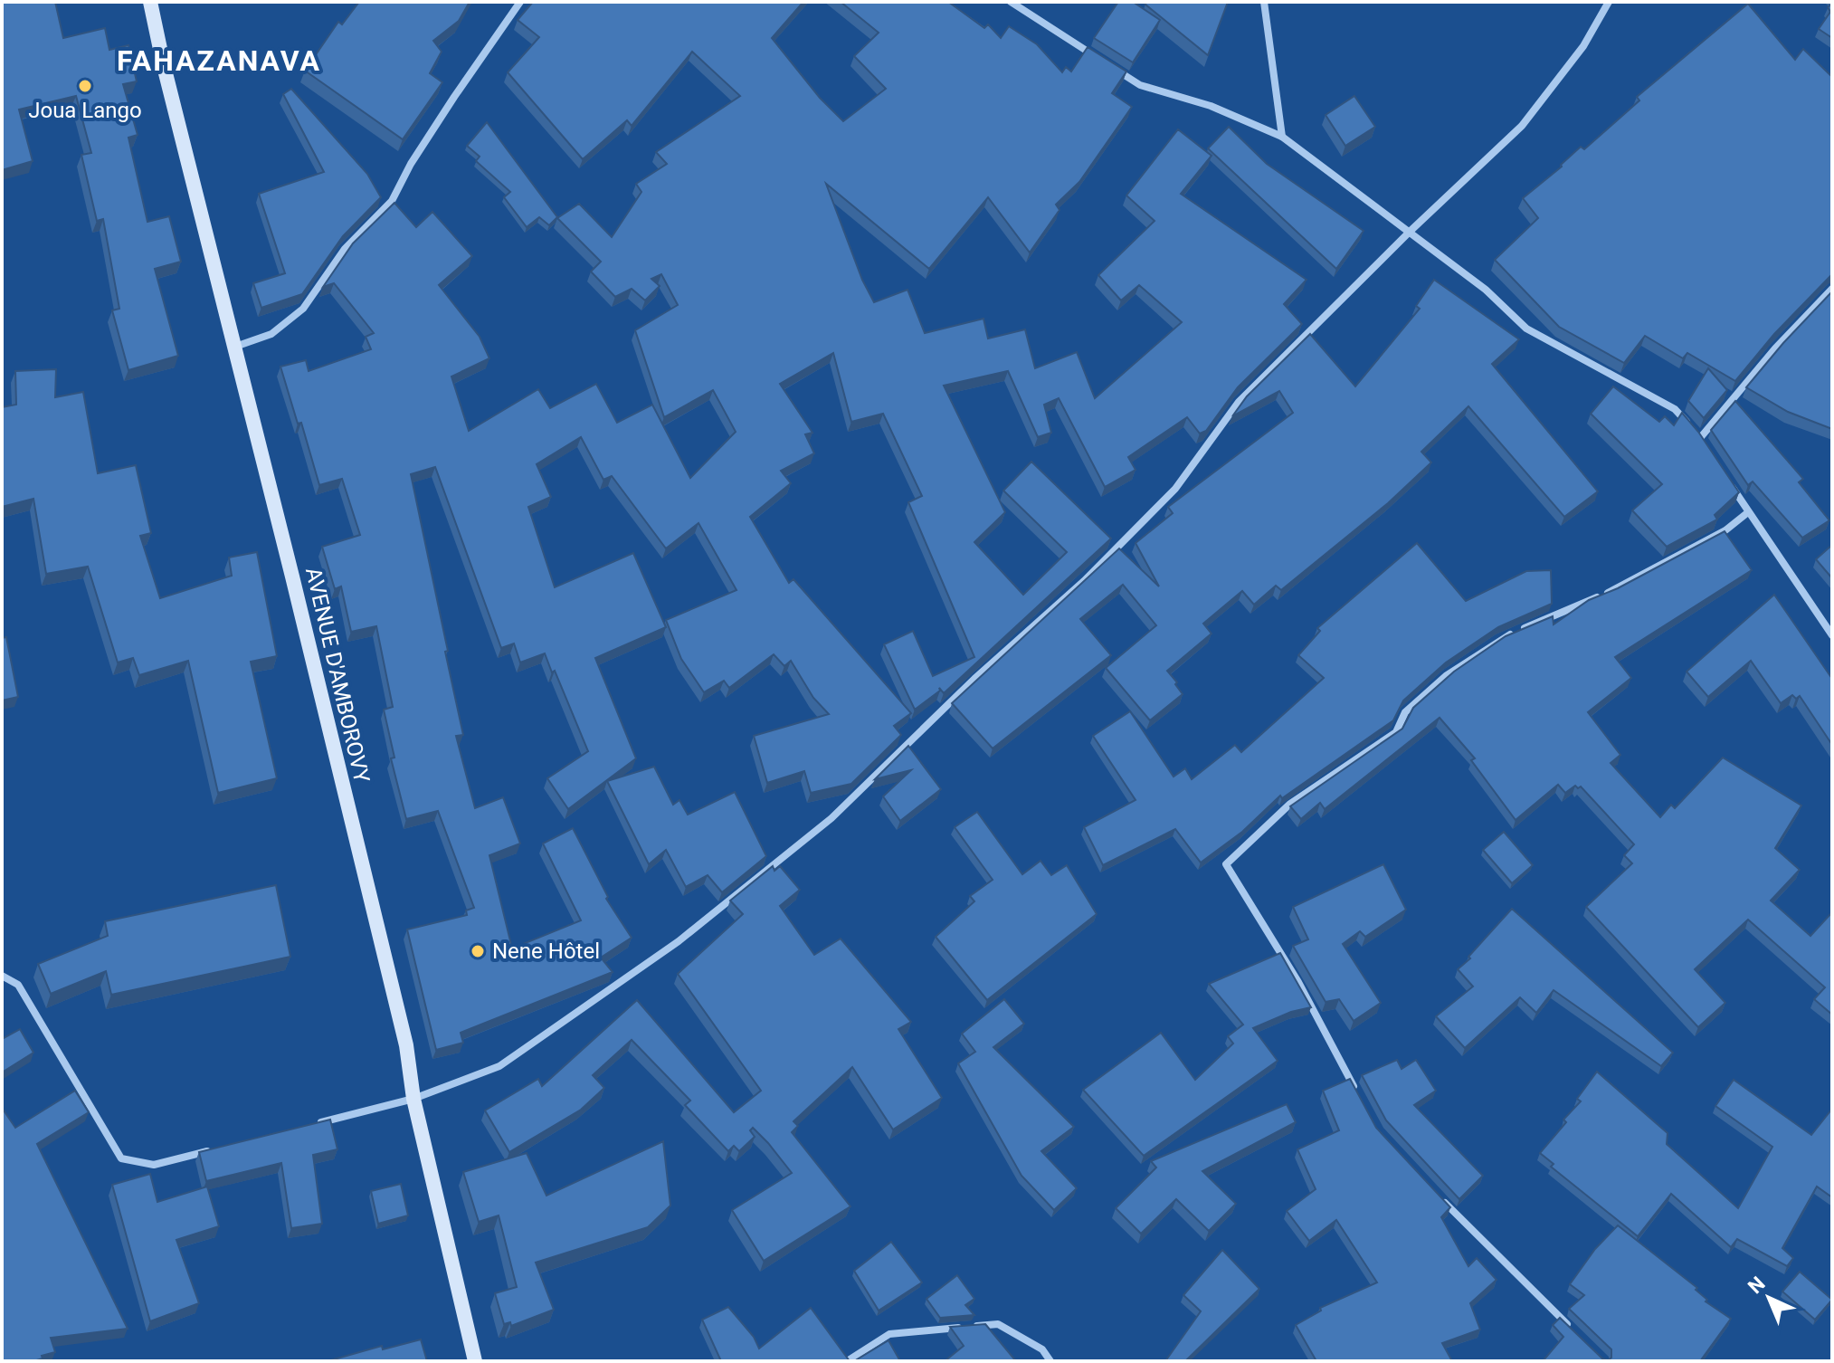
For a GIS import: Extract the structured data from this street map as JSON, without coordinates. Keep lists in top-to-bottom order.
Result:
{
  "streets": {
    "main road": ["AVENUE D'AMBOROVY"]
  },
  "districts": ["FAHAZANAVA"],
  "places": ["Joua Lango", "Nene Hôtel"],
  "north": "top left"
}
